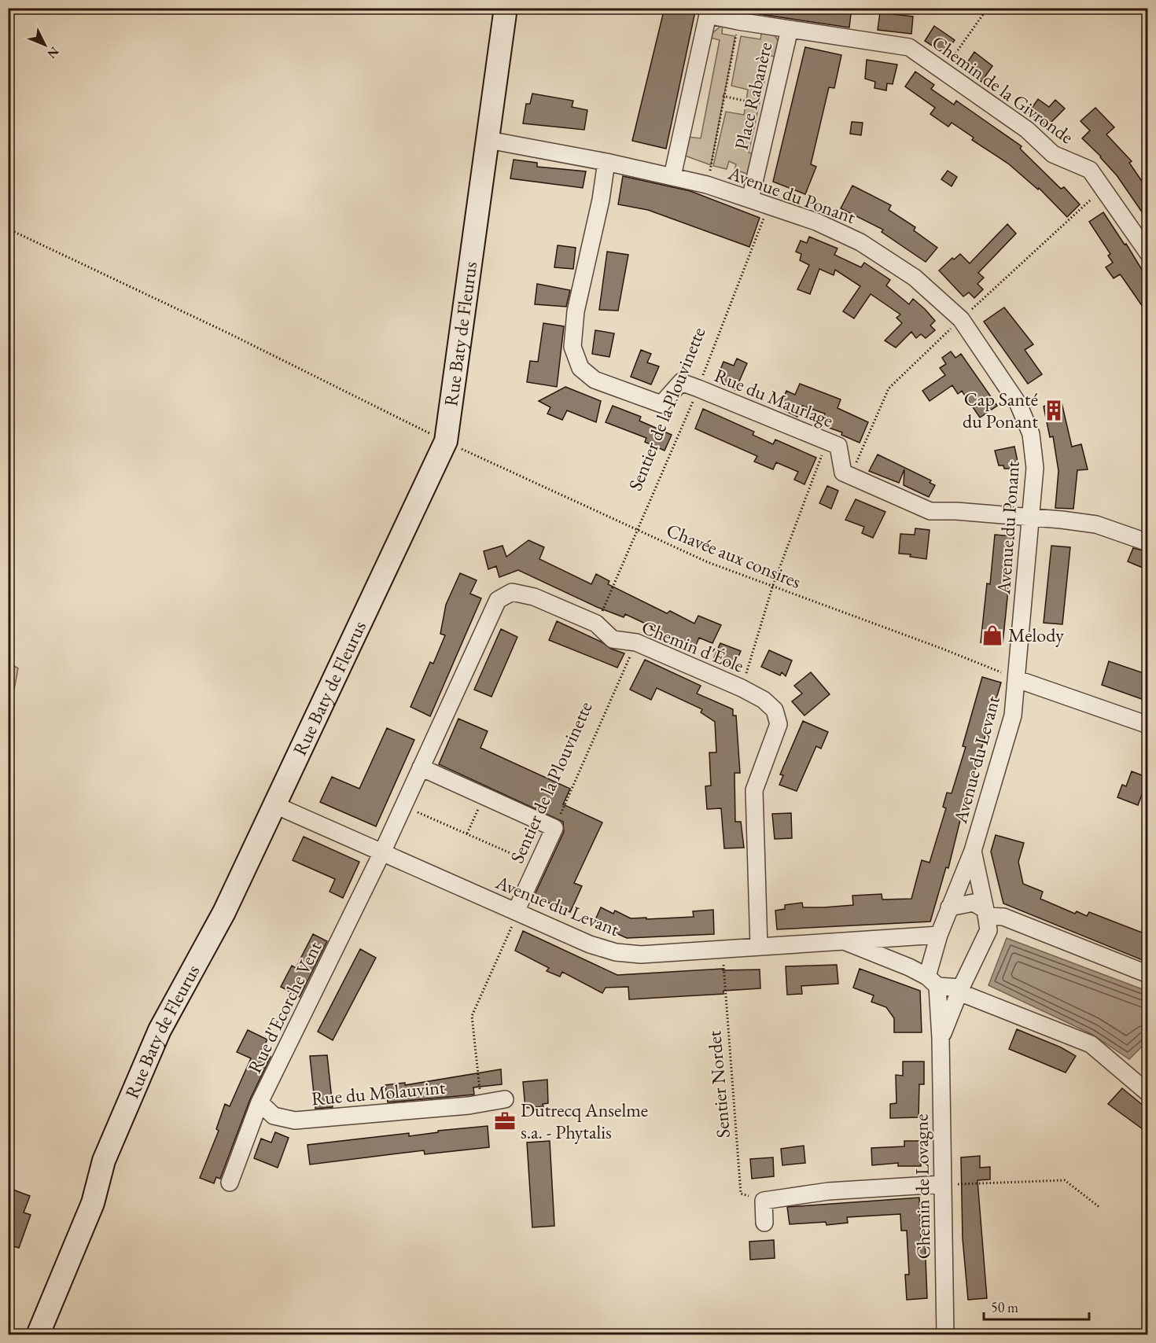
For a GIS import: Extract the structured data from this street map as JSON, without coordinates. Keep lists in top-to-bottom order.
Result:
{
  "streets": {
    "street": [
      "Chemin de la Givronde",
      "Place Rabanère",
      "Avenue du Ponant",
      "Rue Baty de Fleurus",
      "Rue du Maurlage",
      "Sentier de la Plouvinette",
      "Chemin d'Éole",
      "Avenue du Levant",
      "Rue d'Ecorche Vent",
      "Rue du Molauvint",
      "Chemin de Lovagne"
    ],
    "path": ["Chavée aux consires", "Sentier Nordet"]
  },
  "crossings": [
    ["Chemin de la Givronde", "Place Rabanère"],
    ["Place Rabanère", "Avenue du Ponant"],
    ["Avenue du Ponant", "Rue Baty de Fleurus"],
    ["Avenue du Ponant", "Rue du Maurlage"],
    ["Avenue du Ponant", "Sentier de la Plouvinette"],
    ["Avenue du Ponant", "Chavée aux consires"],
    ["Avenue du Ponant", "Avenue du Levant"],
    ["Rue Baty de Fleurus", "Chavée aux consires"],
    ["Rue Baty de Fleurus", "Avenue du Levant"],
    ["Rue du Maurlage", "Sentier de la Plouvinette"],
    ["Sentier de la Plouvinette", "Chavée aux consires"],
    ["Sentier de la Plouvinette", "Chemin d'Éole"],
    ["Sentier de la Plouvinette", "Avenue du Levant"],
    ["Chavée aux consires", "Avenue du Levant"],
    ["Chemin d'Éole", "Avenue du Levant"],
    ["Chemin d'Éole", "Rue d'Ecorche Vent"],
    ["Avenue du Levant", "Rue d'Ecorche Vent"],
    ["Avenue du Levant", "Sentier Nordet"],
    ["Avenue du Levant", "Chemin de Lovagne"],
    ["Rue d'Ecorche Vent", "Rue du Molauvint"]
  ],
  "places": {
    "building": ["Cap Santé du Ponant"],
    "shop": ["Melody"],
    "office": ["Dutrecq Anselme s.a. - Phytalis"]
  },
  "scale_bar": "50 m",
  "north": "bottom right"
}
